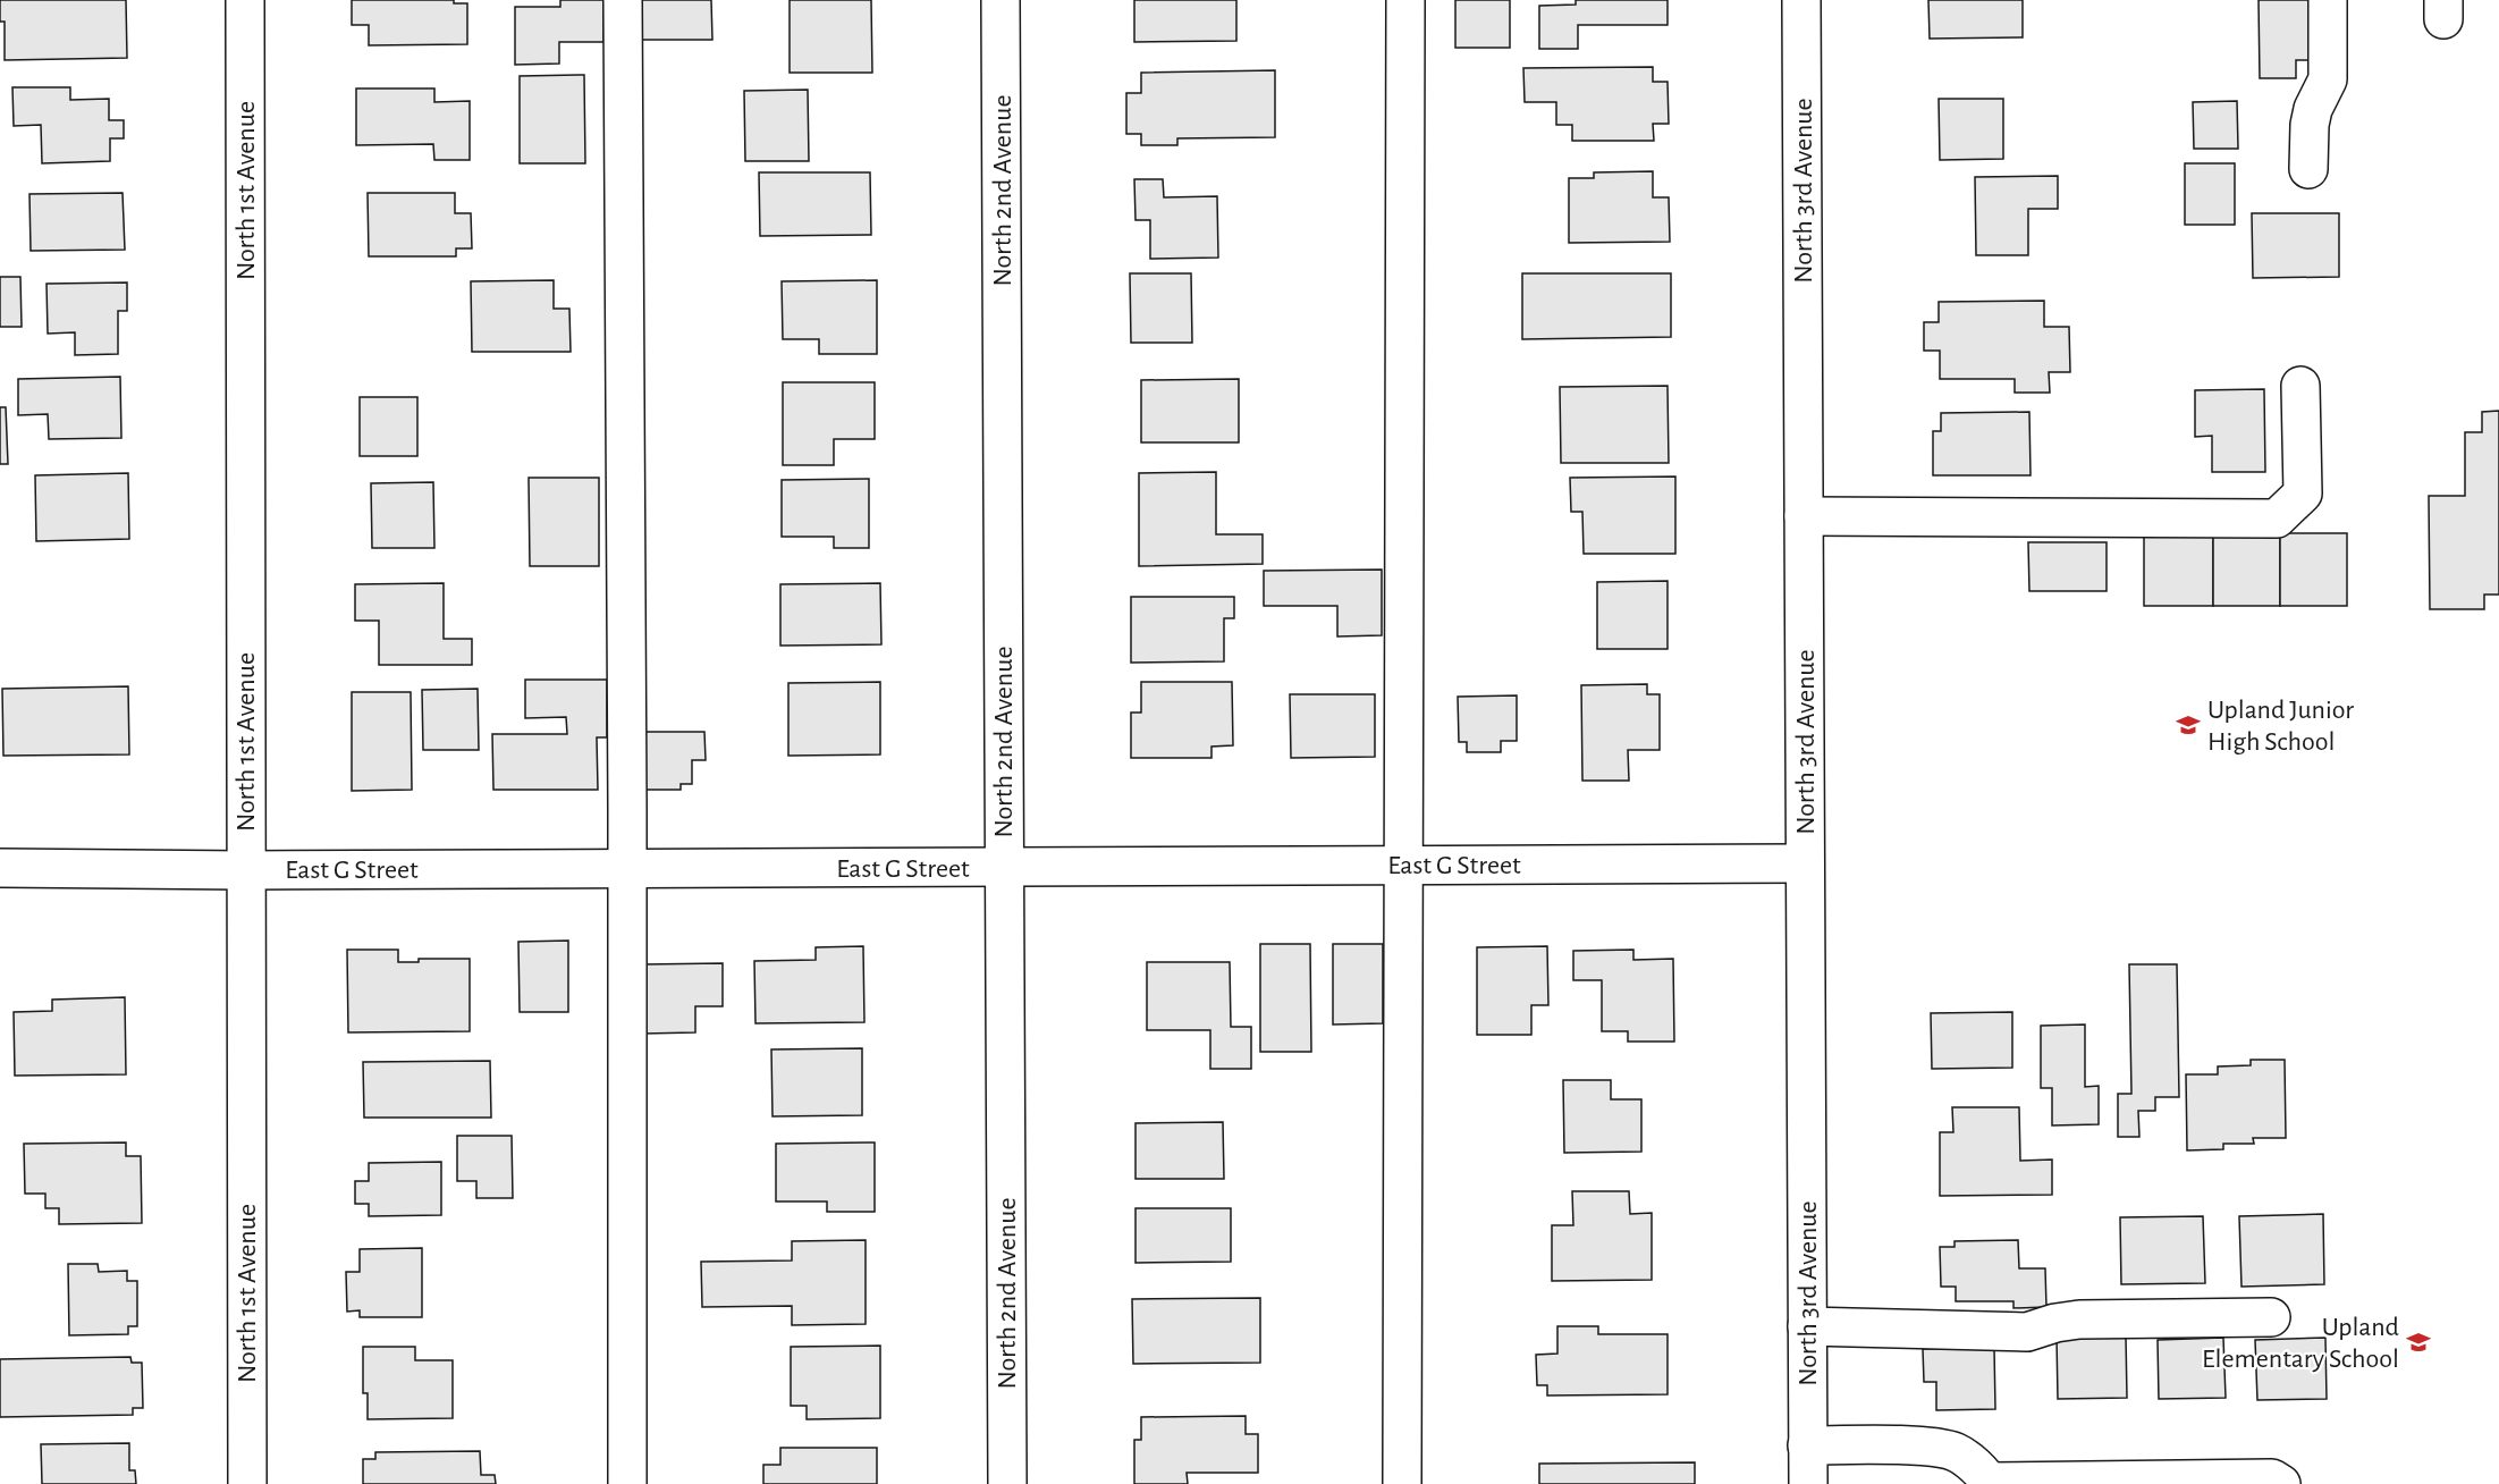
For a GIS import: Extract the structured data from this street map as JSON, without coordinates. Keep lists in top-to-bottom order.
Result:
{
  "streets": {
    "street": [
      "North 1st Avenue",
      "North 2nd Avenue",
      "North 3rd Avenue",
      "East G Street"
    ]
  },
  "crossings": [
    ["North 1st Avenue", "East G Street"],
    ["North 2nd Avenue", "East G Street"],
    ["North 3rd Avenue", "East G Street"]
  ],
  "places": {
    "school or university": ["Upland Junior High School", "Upland Elementary School"]
  }
}
